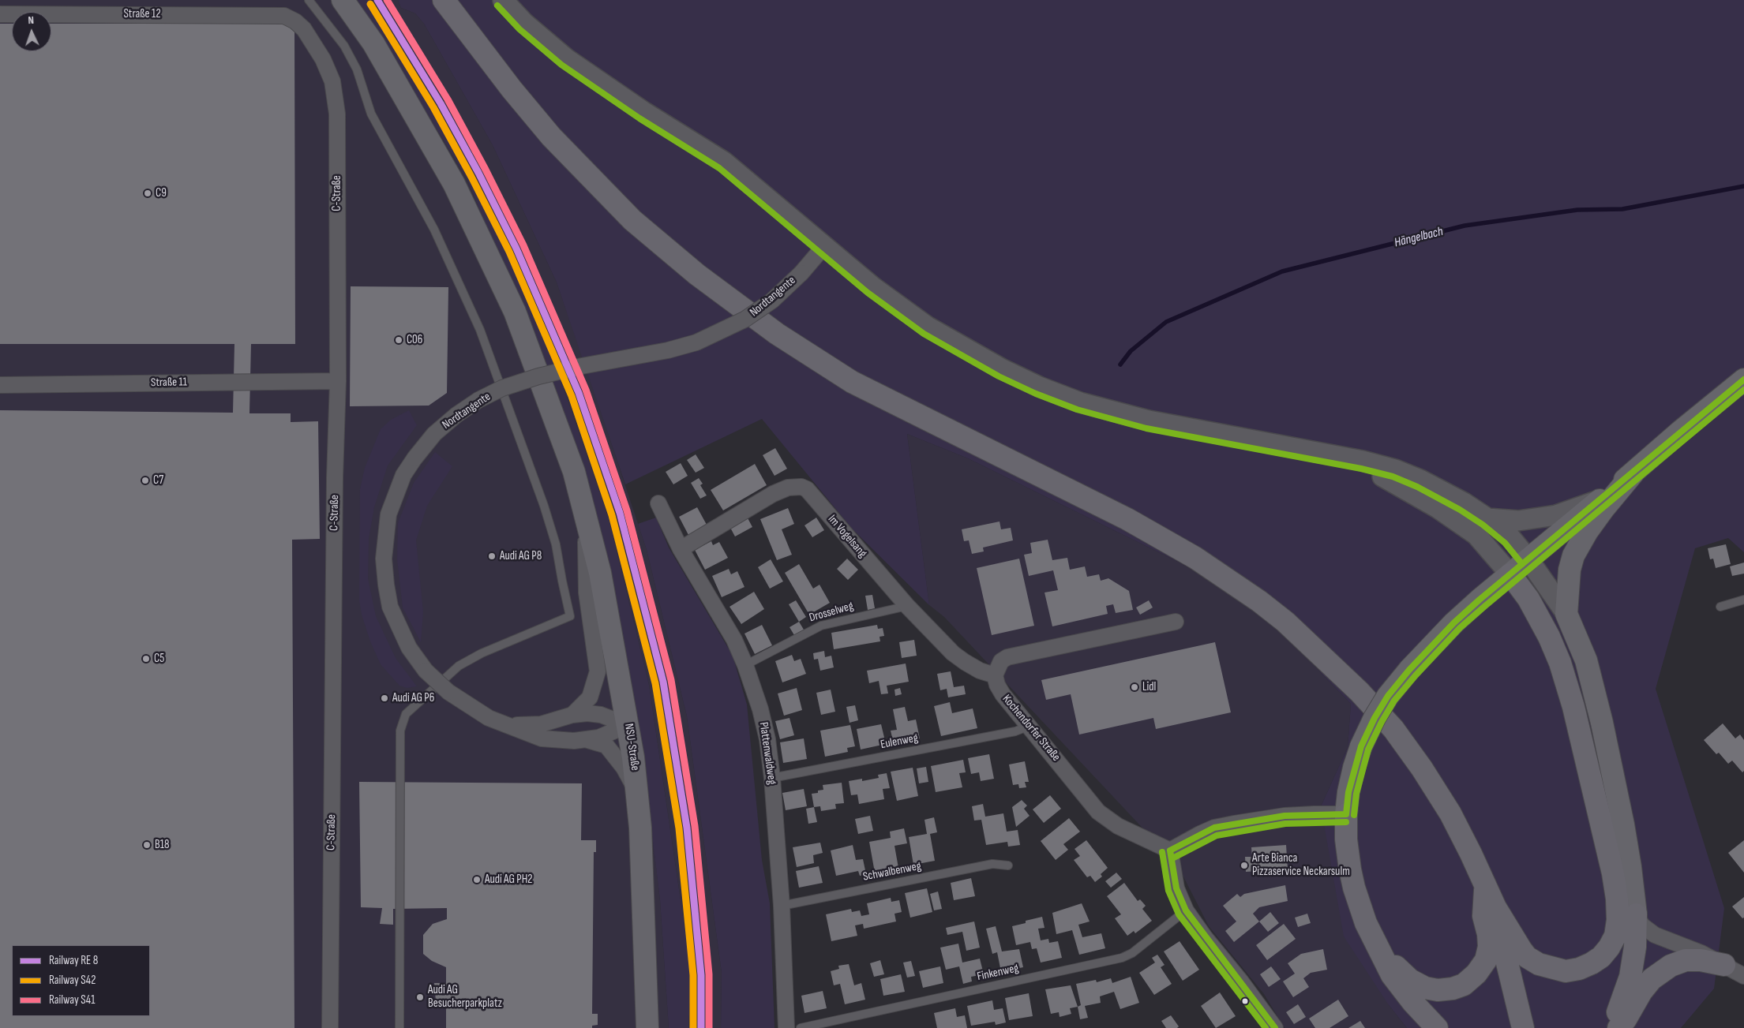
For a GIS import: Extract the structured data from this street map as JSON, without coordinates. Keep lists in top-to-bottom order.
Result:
{
  "streets": {
    "main road": ["NSU-Straße"],
    "street": [
      "Straße 12",
      "C-Straße",
      "Nordtangente",
      "Straße 11",
      "Im Vogelsang",
      "Kochendorfer Straße",
      "Plattenwaldweg"
    ],
    "lane": [
      "Drosselweg",
      "Eulenweg",
      "Schwalbenweg",
      "Finkenweg"
    ]
  },
  "crossings": [
    ["Straße 12", "C-Straße"],
    ["C-Straße", "Straße 11"],
    ["Im Vogelsang", "Drosselweg"],
    ["Im Vogelsang", "Kochendorfer Straße"],
    ["Im Vogelsang", "Plattenwaldweg"],
    ["Drosselweg", "Plattenwaldweg"],
    ["Kochendorfer Straße", "Eulenweg"],
    ["Eulenweg", "Plattenwaldweg"],
    ["Plattenwaldweg", "Schwalbenweg"]
  ],
  "water": ["Hängelbach"],
  "places": [
    "C9",
    "C06",
    "C7",
    "Audi AG P8",
    "C5",
    "Lidl",
    "Audi AG P6",
    "B18",
    "Arte Bianca Pizzaservice Neckarsulm",
    "Audi AG PH2",
    "Audi AG Besucherparkplatz"
  ],
  "lines": ["rail line S41", "rail line S42"],
  "legend": ["Railway RE 8", "Railway S42", "Railway S41"],
  "north": "top"
}
